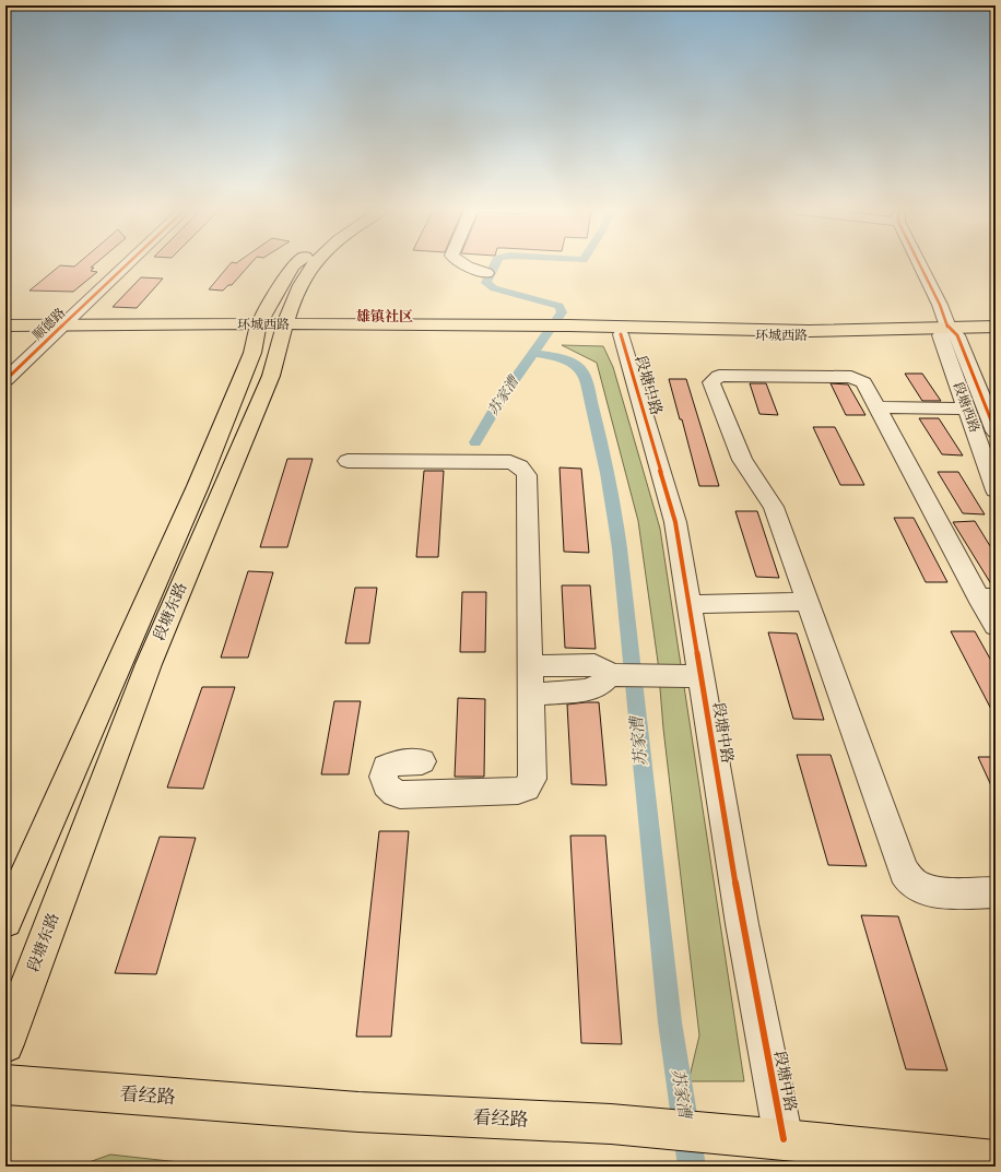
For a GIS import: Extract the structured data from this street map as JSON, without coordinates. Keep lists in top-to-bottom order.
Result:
{
  "streets": {
    "main road": ["环城西路", "段塘东路", "看经路"],
    "street": ["顺德路", "段塘中路", "段塘西路"]
  },
  "crossings": [
    ["顺德路", "环城西路"],
    ["环城西路", "段塘中路"],
    ["环城西路", "段塘西路"],
    ["环城西路", "段塘东路"],
    ["段塘中路", "看经路"]
  ],
  "districts": ["雄镇社区"],
  "water": ["苏家漕"]
}
